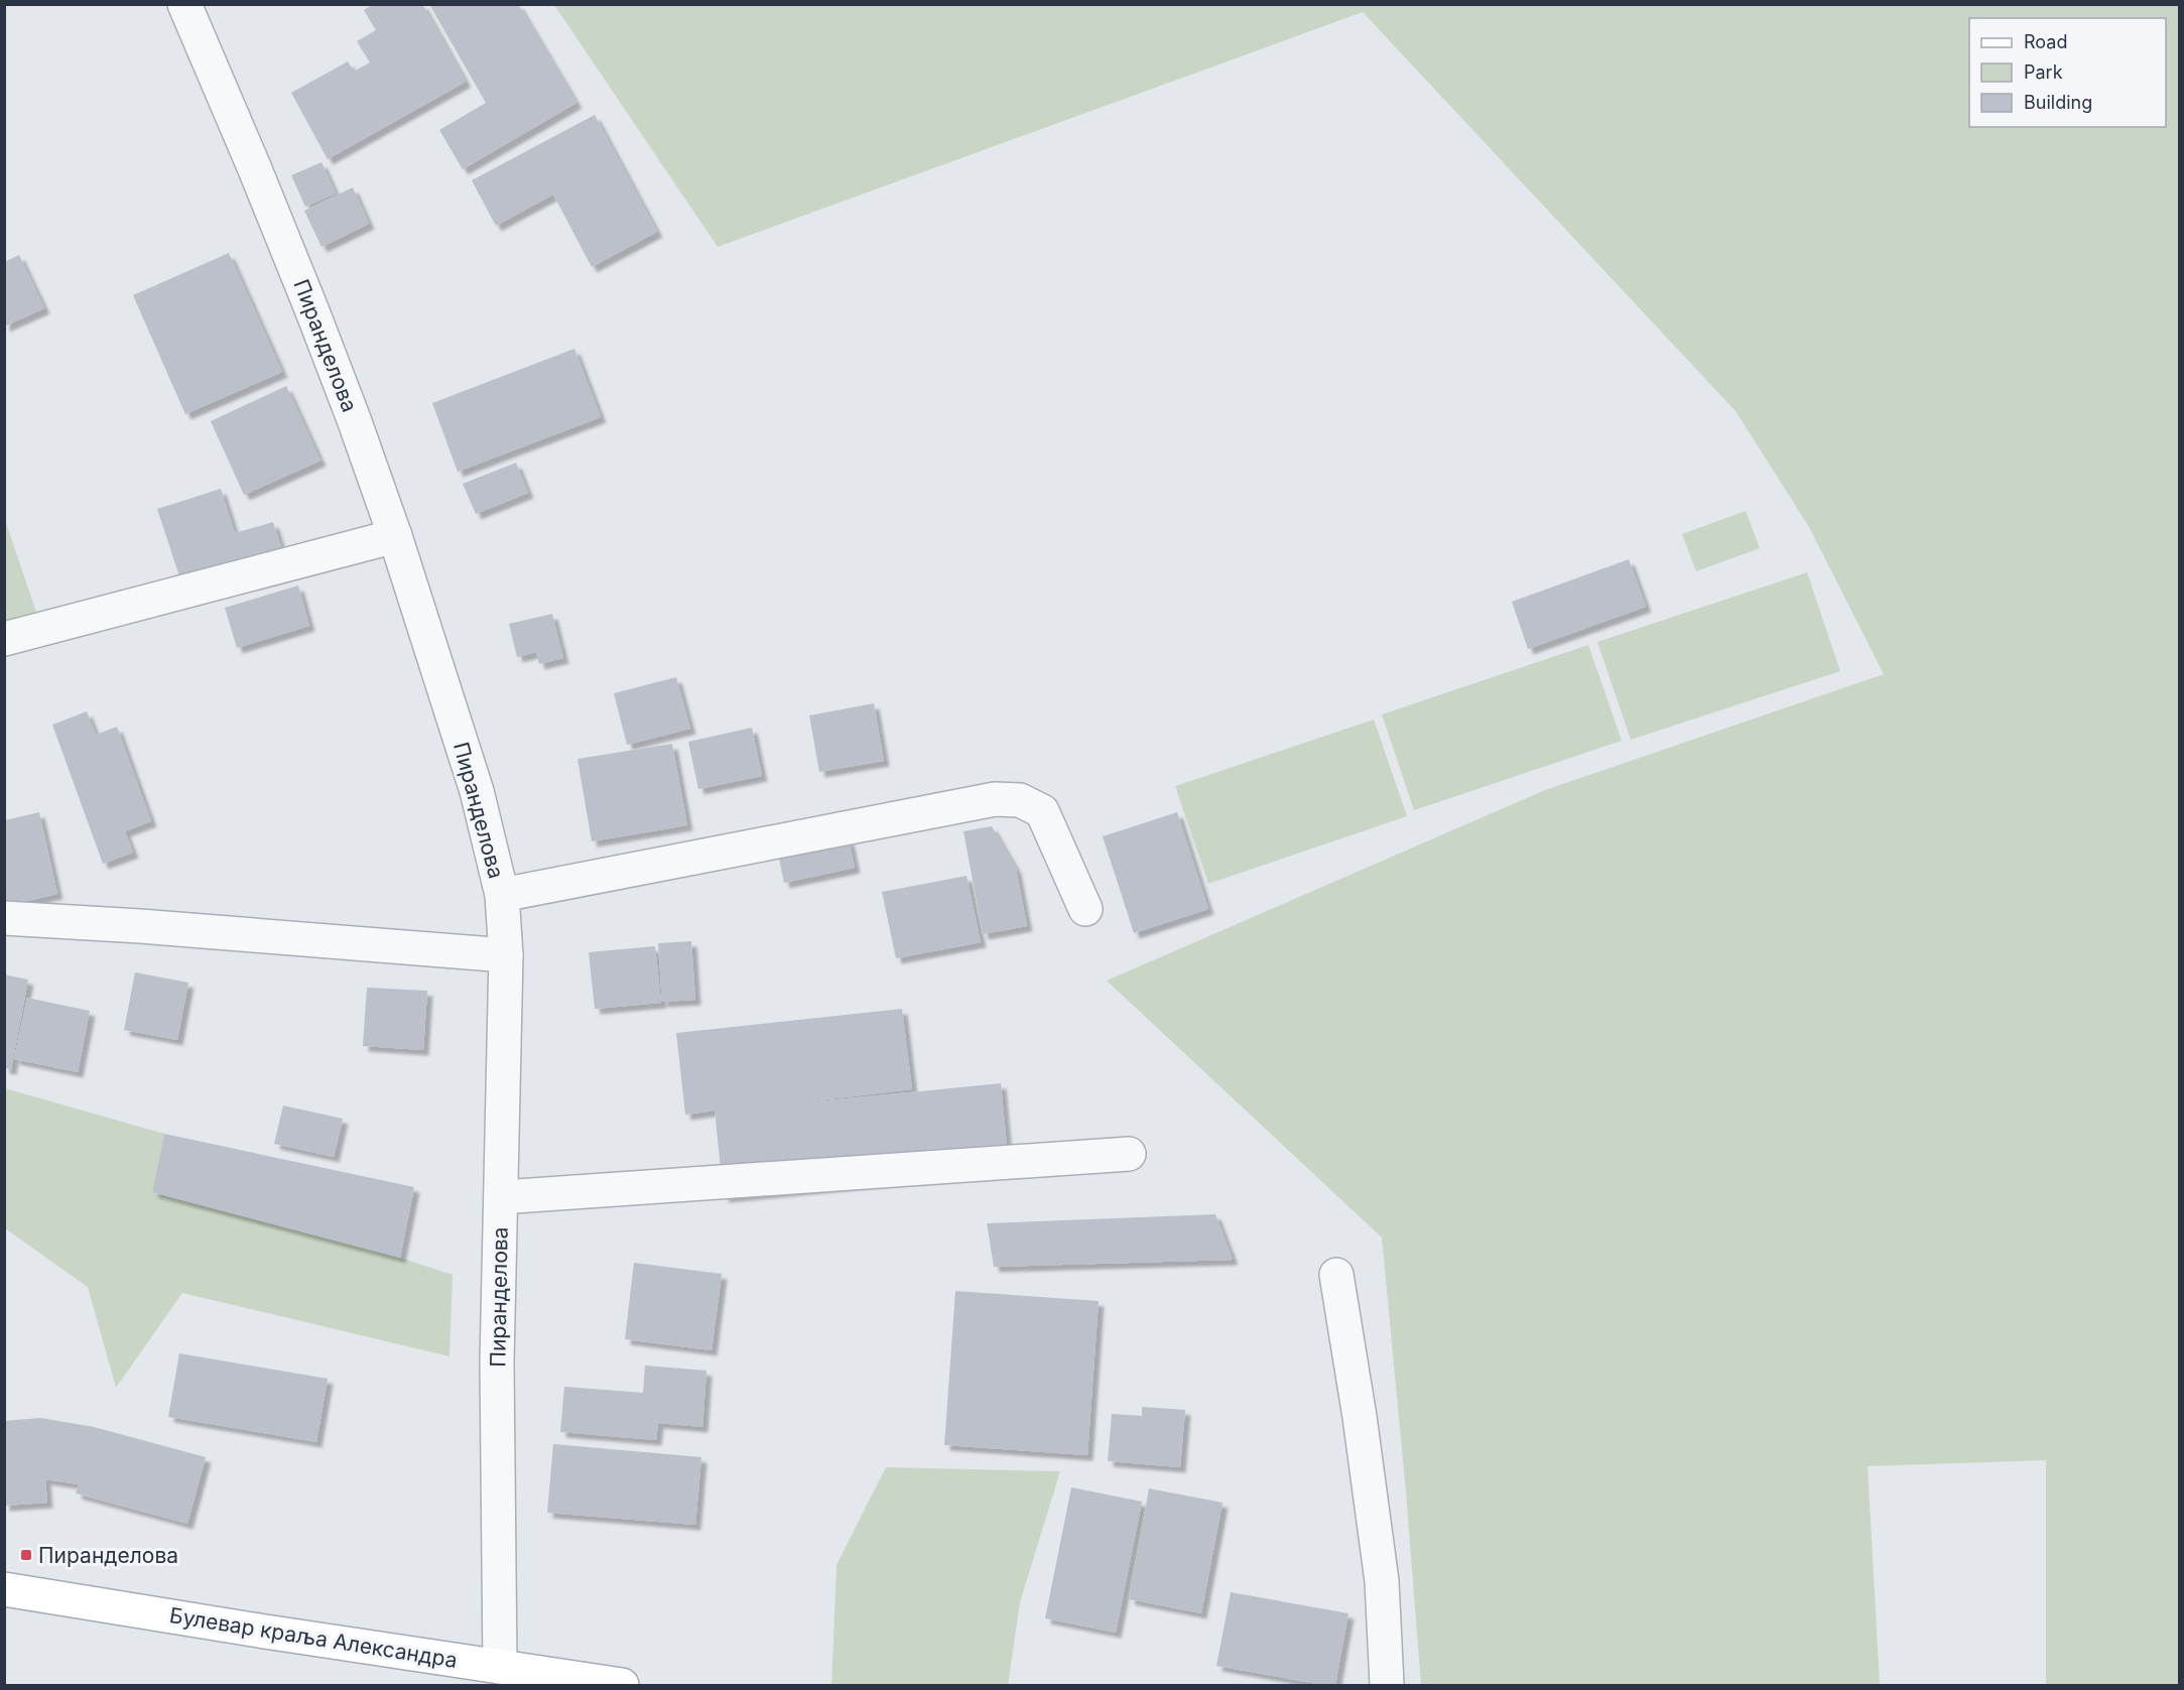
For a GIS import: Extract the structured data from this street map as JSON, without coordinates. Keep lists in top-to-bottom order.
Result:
{
  "streets": {
    "main road": ["Булевар краља Александра"],
    "street": ["Пиранделова"]
  },
  "crossings": [
    ["Пиранделова", "Булевар краља Александра"]
  ],
  "places": {
    "transit": ["Пиранделова"]
  },
  "legend": ["Road", "Park", "Building"]
}
